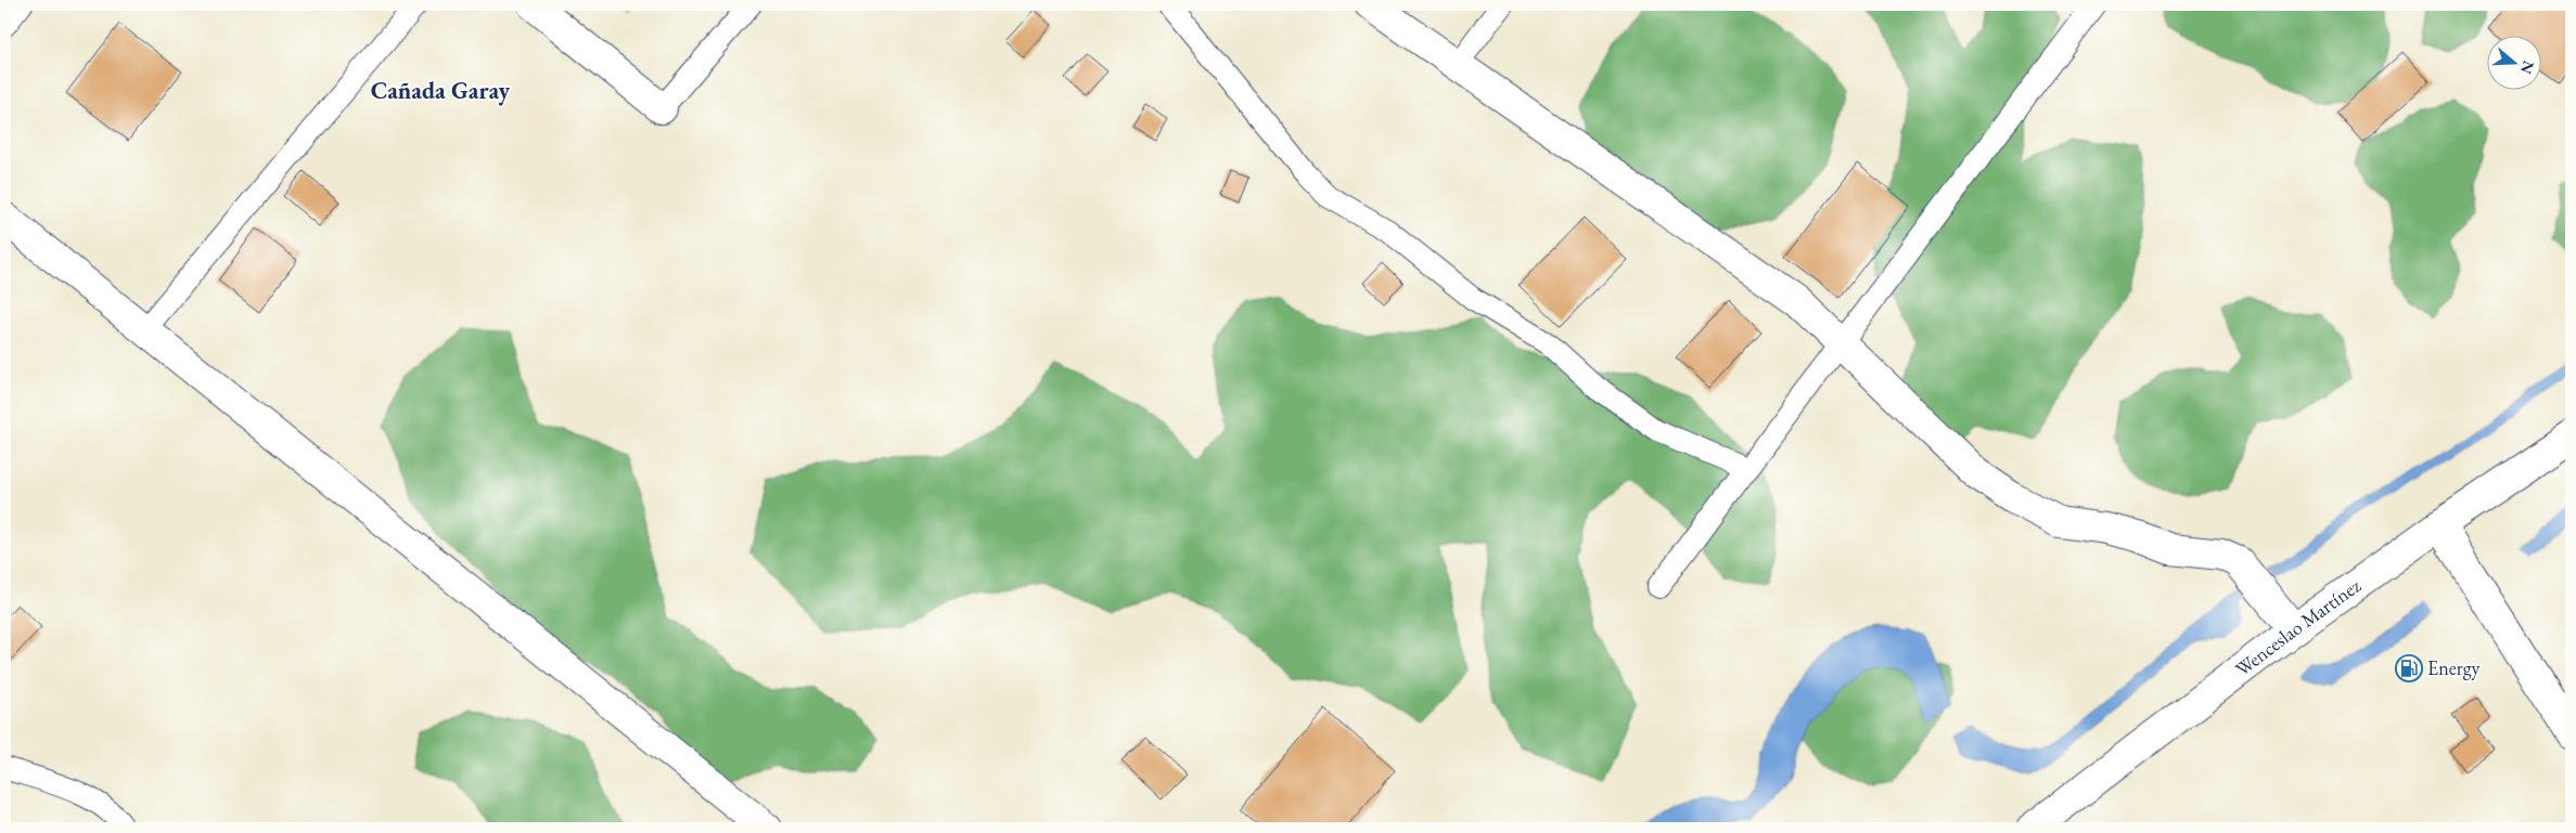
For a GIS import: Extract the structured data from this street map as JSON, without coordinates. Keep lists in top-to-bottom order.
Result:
{
  "streets": {
    "street": ["Wenceslao Martínez"]
  },
  "districts": ["Cañada Garay"],
  "places": {
    "fuel station": ["Energy"]
  },
  "north": "right"
}
